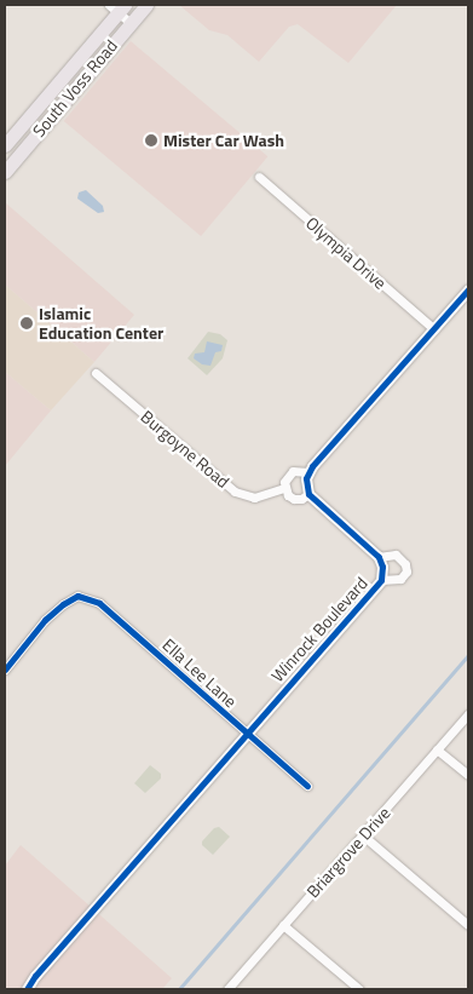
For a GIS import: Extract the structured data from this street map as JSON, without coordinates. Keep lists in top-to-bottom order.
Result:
{
  "streets": {
    "main road": ["South Voss Road"],
    "street": [
      "Olympia Drive",
      "Burgoyne Road",
      "Winrock Boulevard",
      "Ella Lee Lane",
      "Briargrove Drive"
    ]
  },
  "crossings": [
    ["Burgoyne Road", "Winrock Boulevard"],
    ["Winrock Boulevard", "Ella Lee Lane"]
  ],
  "places": ["Mister Car Wash", "Islamic Education Center"]
}
